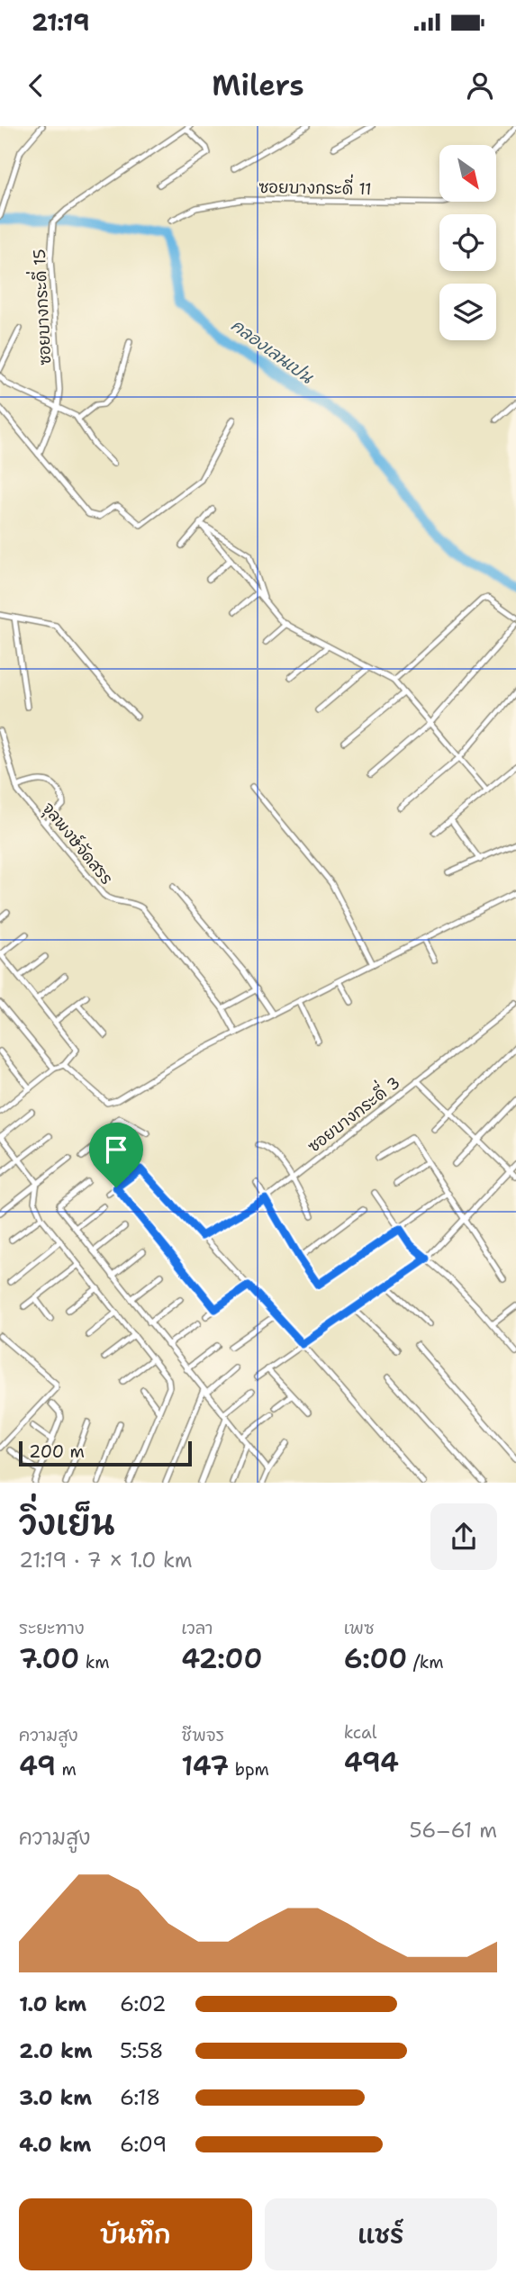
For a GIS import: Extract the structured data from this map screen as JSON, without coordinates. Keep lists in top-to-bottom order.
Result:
{
  "streets": {
    "street": [
      "ซอยบางกระดี่ 11",
      "ซอยบางกระดี่ 15",
      "จุลพงษ์จัดสรร",
      "ซอยบางกระดี่ 3"
    ]
  },
  "water": ["คลองเลนเปน"],
  "scale_bar": "200 m",
  "north": "bottom right",
  "page": {
    "status": "21:19",
    "header": "Milers",
    "scale": "200 m",
    "heading": ["วิ่งเย็น", "21:19 · 7 × 1.0 km"],
    "stats": [
      ["ระยะทาง", "7.00 km"],
      ["เวลา", "42:00"],
      ["เพซ", "6:00 /km"],
      ["ความสูง", "49 m"],
      ["ชีพจร", "147 bpm"],
      ["kcal", "494"]
    ],
    "chart": ["ความสูง", "56–61 m"],
    "list": [
      {
        "name": "1.0 km",
        "note": "6:02"
      },
      {
        "name": "2.0 km",
        "note": "5:58"
      },
      {
        "name": "3.0 km",
        "note": "6:18"
      },
      {
        "name": "4.0 km",
        "note": "6:09"
      }
    ],
    "buttons": ["บันทึก", "แชร์"]
  }
}
